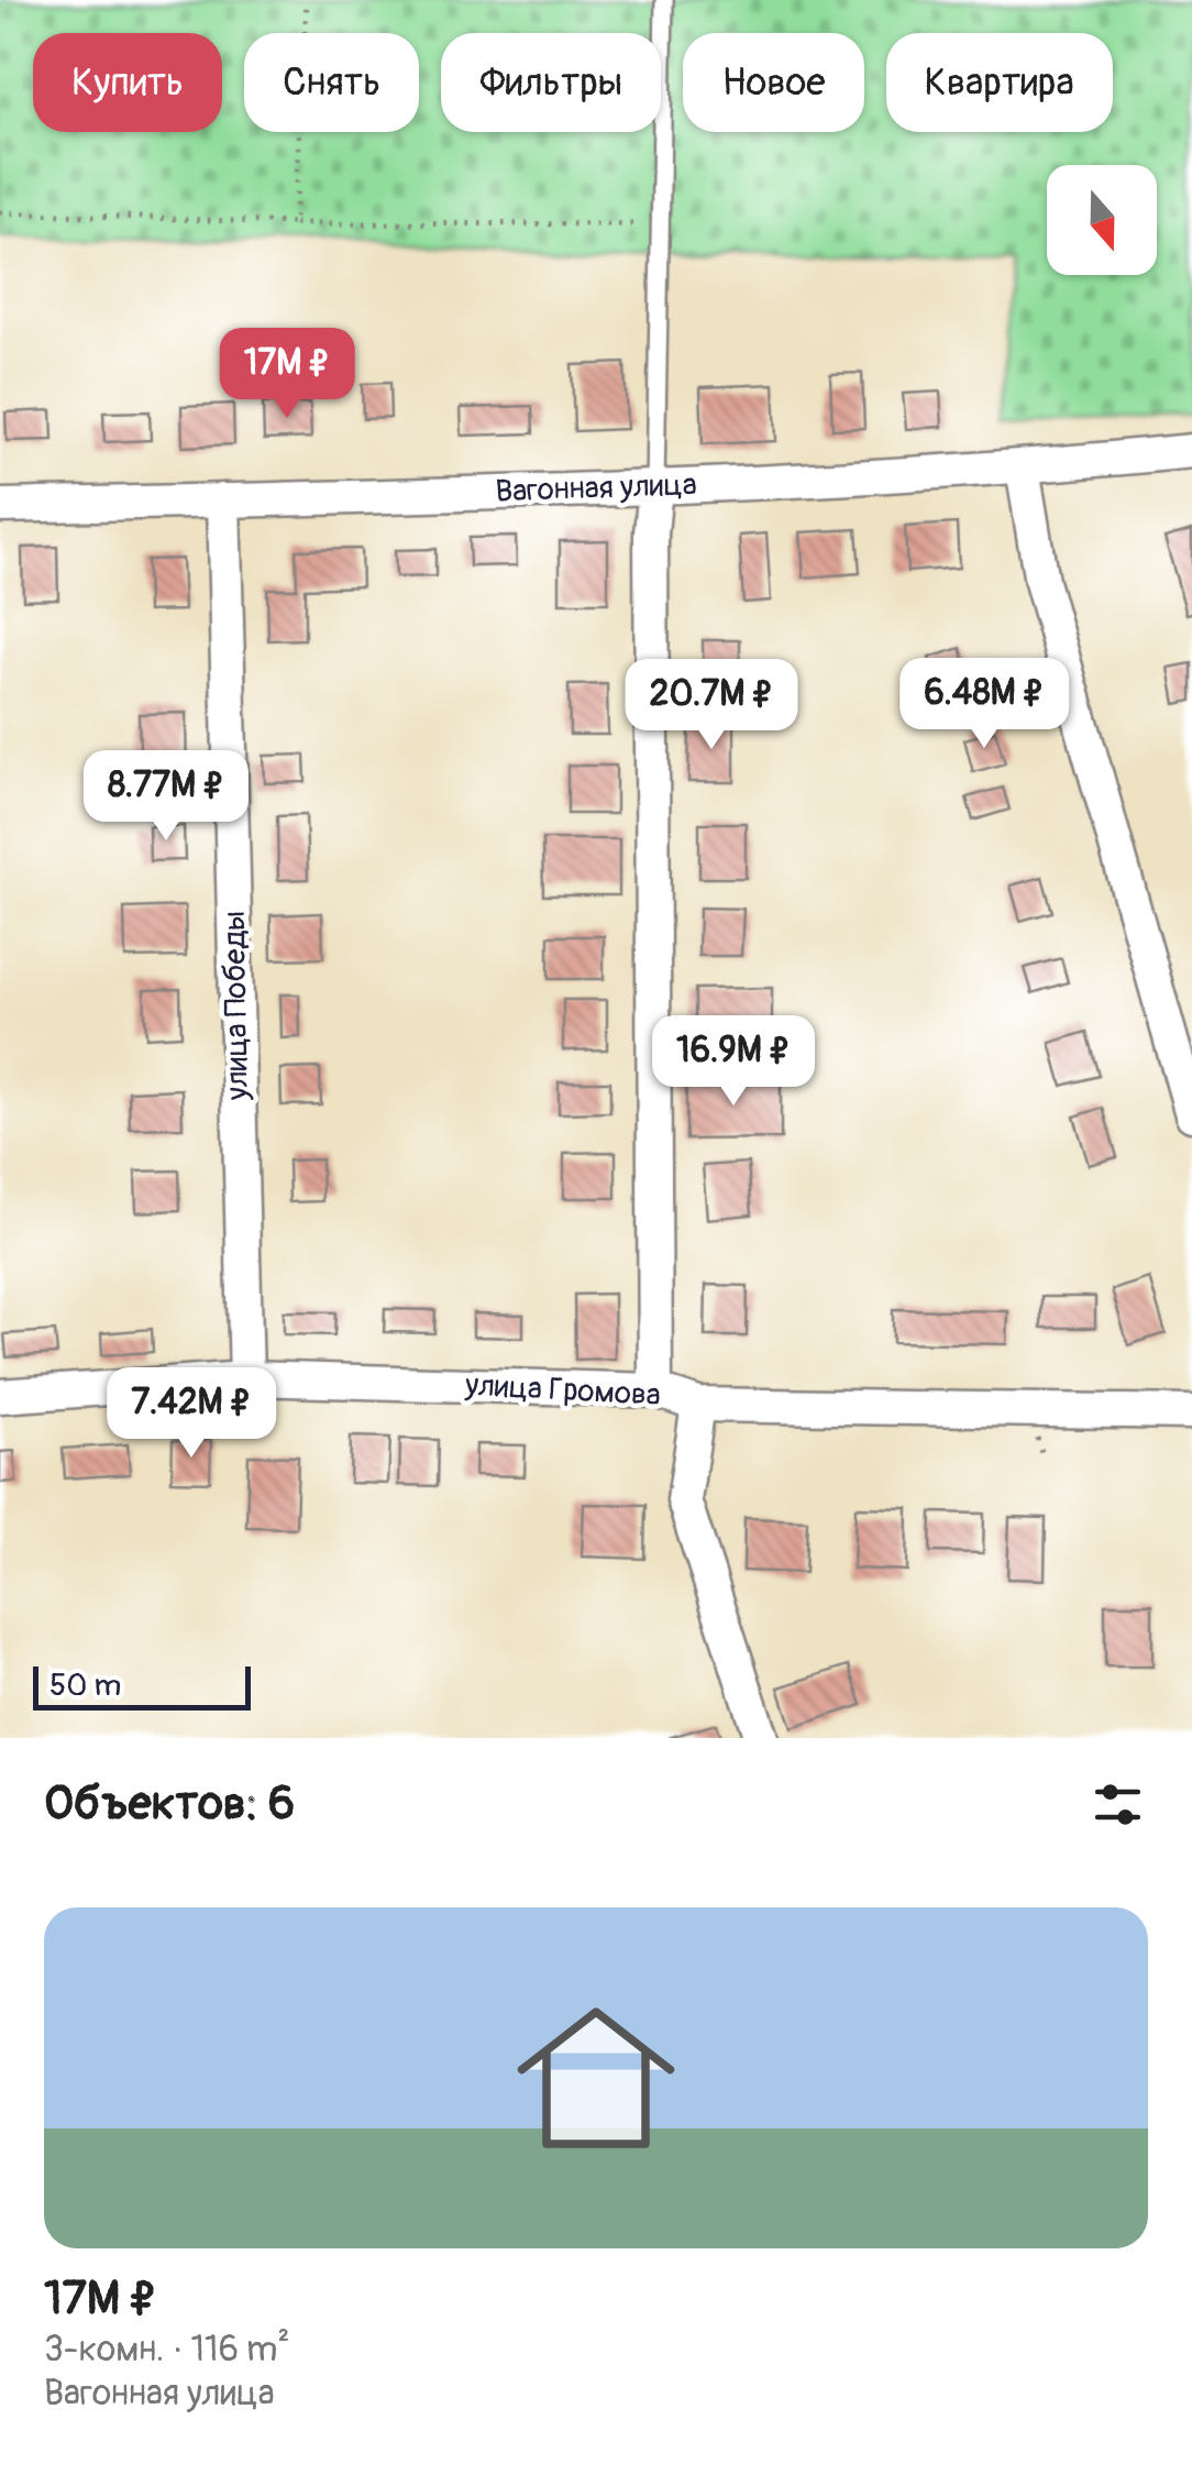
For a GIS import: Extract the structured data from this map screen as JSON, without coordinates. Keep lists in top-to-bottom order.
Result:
{
  "streets": {
    "street": ["Вагонная улица", "улица Победы", "улица Громова"]
  },
  "crossings": [
    ["Вагонная улица", "улица Победы"],
    ["улица Победы", "улица Громова"]
  ],
  "scale_bar": "50 m",
  "north": "bottom",
  "page": {
    "chip": [
      "Купить",
      "Снять",
      "Фильтры",
      "Новое",
      "Квартира"
    ],
    "price": [
      "17M ₽",
      "6.48M ₽",
      "20.7M ₽",
      "8.77M ₽",
      "16.9M ₽",
      "7.42M ₽"
    ],
    "scale": "50 m",
    "heading": "Объектов: 6",
    "list": [
      {
        "name": "17M ₽",
        "note": "3-комн. · 116 m² · Вагонная улица"
      }
    ]
  }
}
